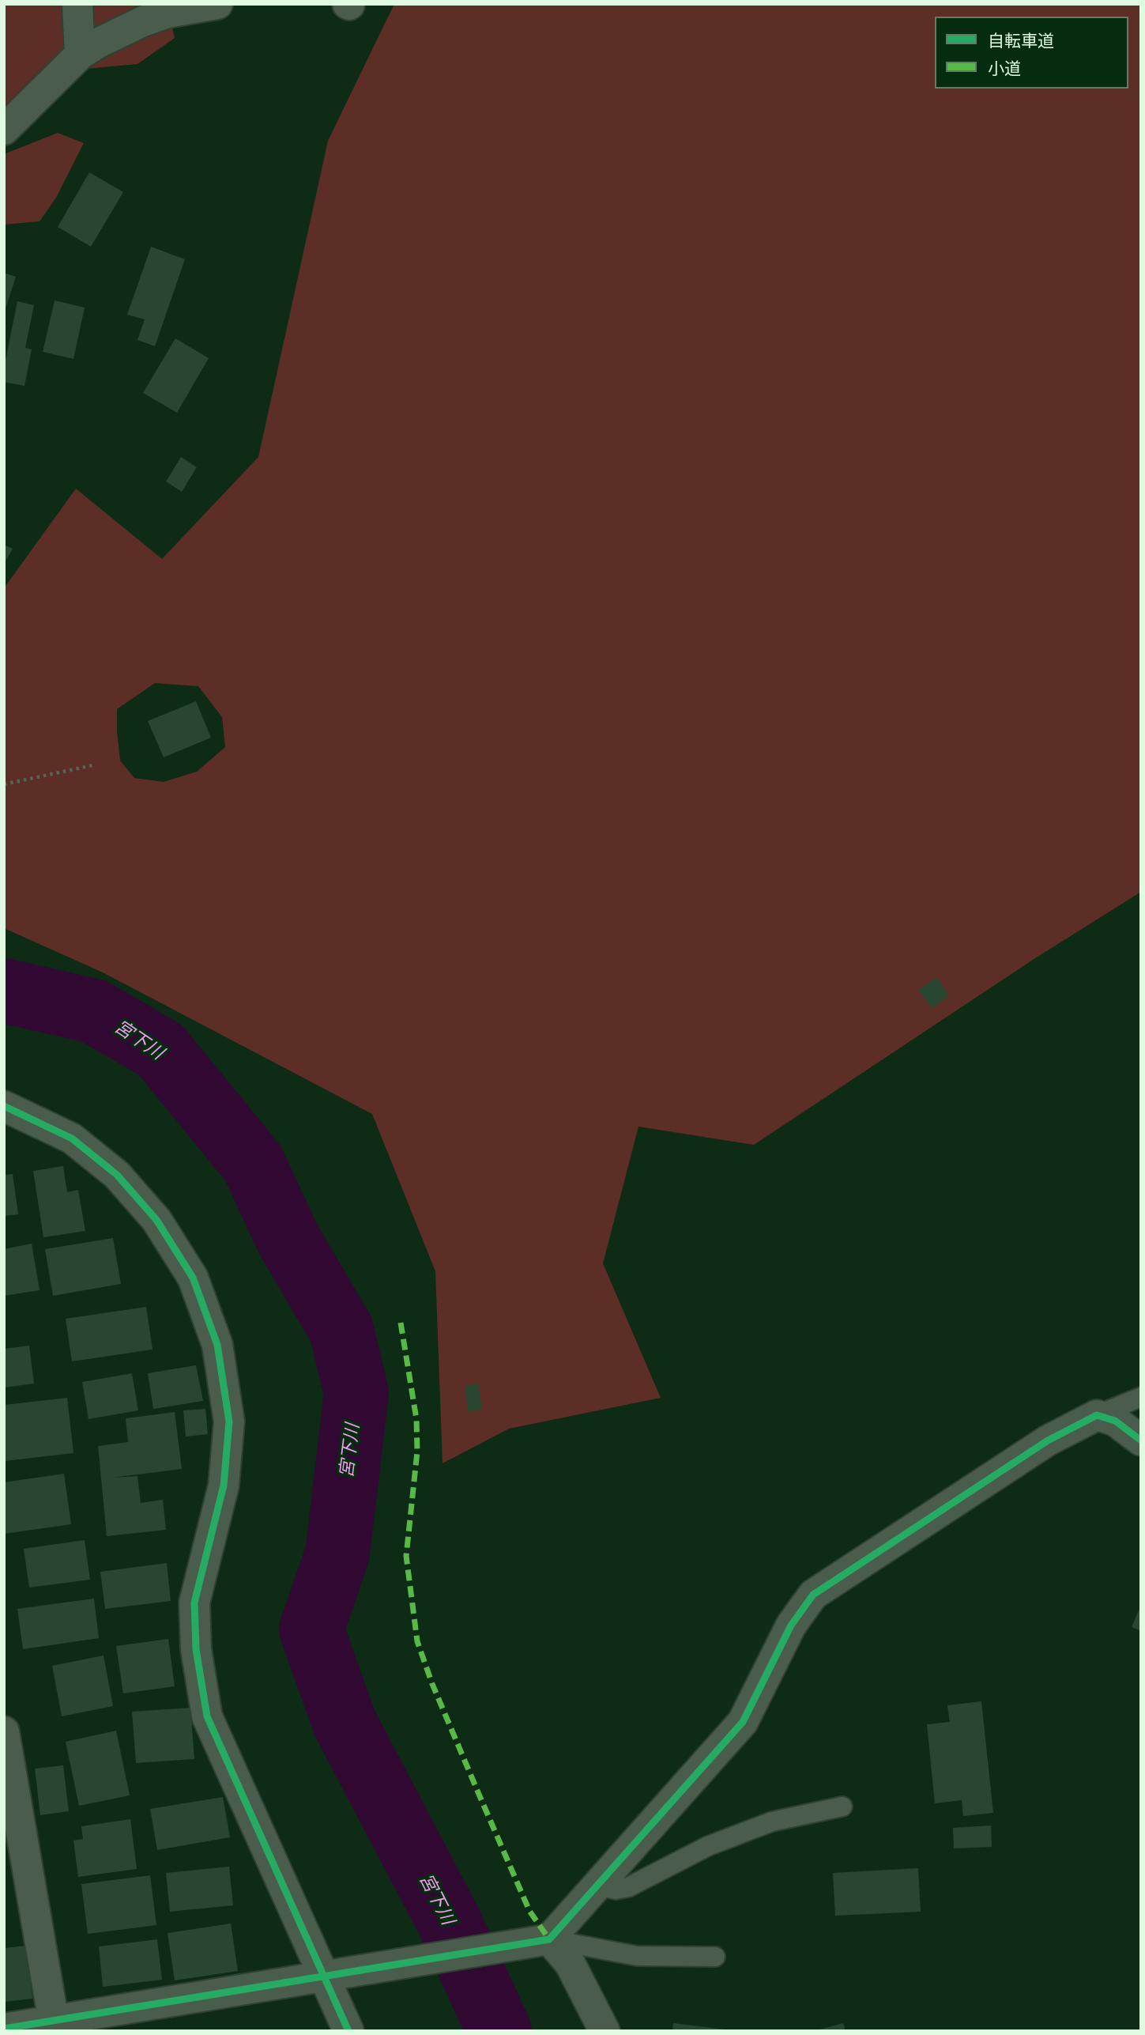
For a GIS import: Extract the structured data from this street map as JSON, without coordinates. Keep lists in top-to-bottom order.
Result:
{
  "water": ["宮下川"],
  "legend": ["自転車道", "小道"]
}
